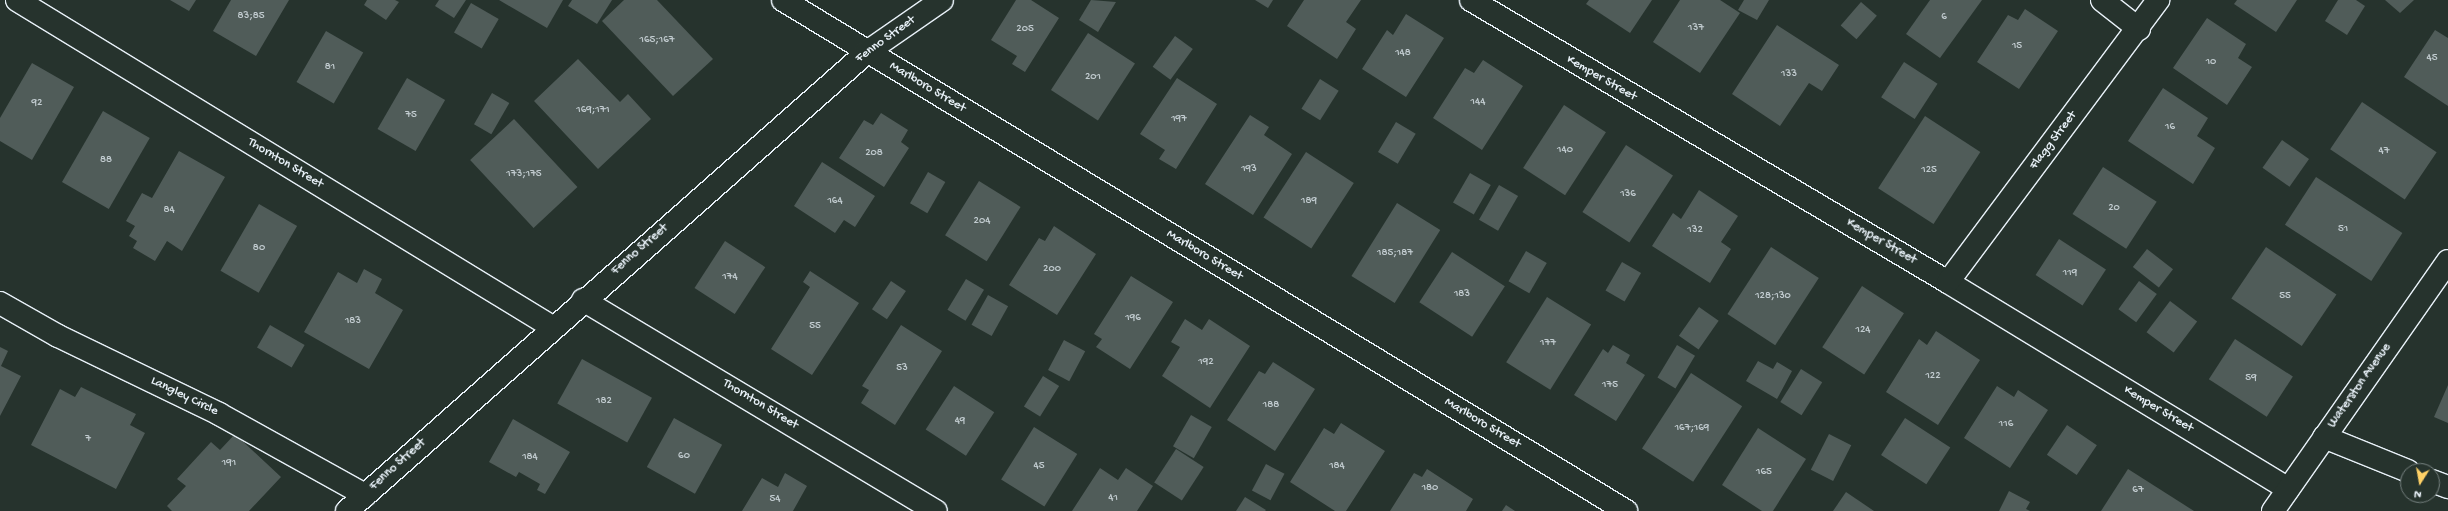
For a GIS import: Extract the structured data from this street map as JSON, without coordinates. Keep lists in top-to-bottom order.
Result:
{
  "streets": {
    "street": [
      "Fenno Street",
      "Kemper Street",
      "Marlboro Street",
      "Flagg Street",
      "Thornton Street",
      "Waterston Avenue",
      "Langley Circle"
    ]
  },
  "crossings": [
    ["Fenno Street", "Marlboro Street"],
    ["Fenno Street", "Thornton Street"],
    ["Fenno Street", "Langley Circle"],
    ["Kemper Street", "Flagg Street"],
    ["Kemper Street", "Waterston Avenue"]
  ],
  "house_numbers": [
    "83;85",
    "6",
    "137",
    "205",
    "165;167",
    "15",
    "148",
    "45",
    "10",
    "81",
    "133",
    "201",
    "144",
    "92",
    "169;171",
    "75",
    "197",
    "16",
    "140",
    "47",
    "208",
    "88",
    "193",
    "125",
    "173;175",
    "136",
    "164",
    "189",
    "20",
    "84",
    "204",
    "51",
    "132",
    "80",
    "185;187",
    "200",
    "119",
    "174",
    "183",
    "128;130",
    "55",
    "196",
    "183",
    "55",
    "124",
    "177",
    "192",
    "53",
    "122",
    "59",
    "175",
    "182",
    "188",
    "49",
    "116",
    "167;169",
    "7",
    "60",
    "184",
    "191",
    "45",
    "184",
    "165",
    "180",
    "67",
    "41",
    "54"
  ],
  "north": "bottom"
}
